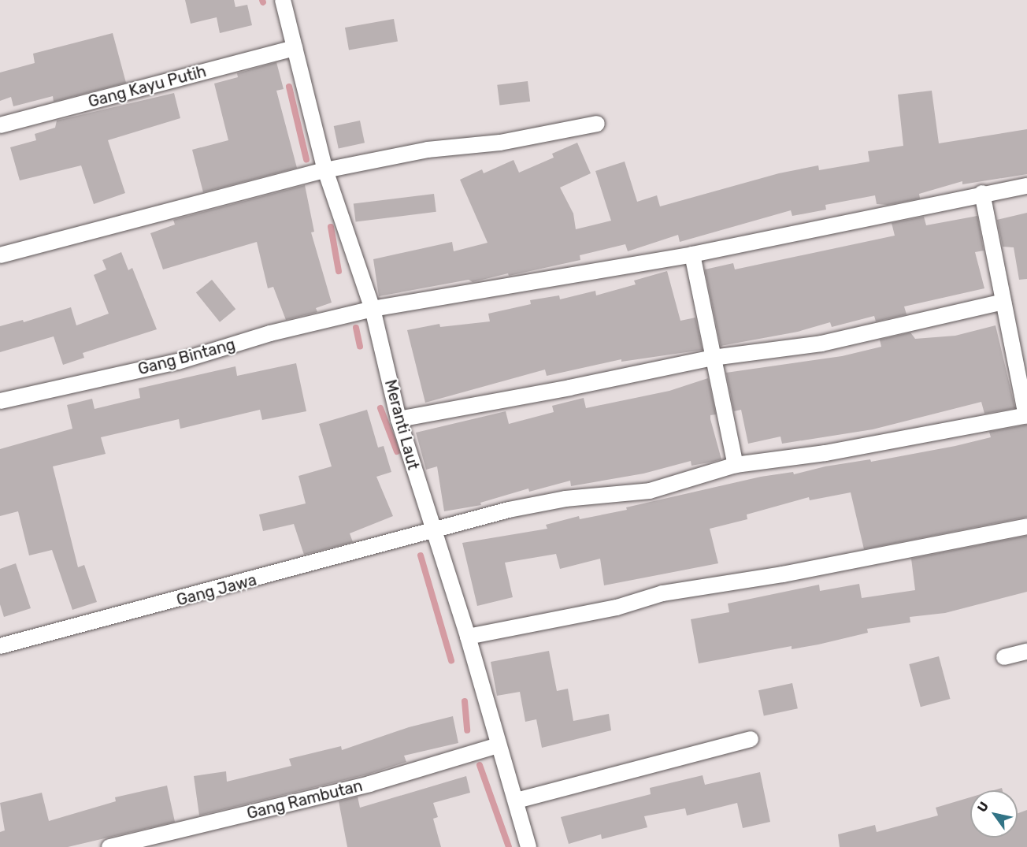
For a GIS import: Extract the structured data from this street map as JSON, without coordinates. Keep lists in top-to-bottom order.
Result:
{
  "streets": {
    "street": [
      "Gang Kayu Putih",
      "Gang Bintang",
      "Meranti Laut",
      "Gang Jawa",
      "Gang Rambutan"
    ]
  },
  "crossings": [
    ["Gang Kayu Putih", "Meranti Laut"],
    ["Gang Bintang", "Meranti Laut"],
    ["Meranti Laut", "Gang Jawa"],
    ["Meranti Laut", "Gang Rambutan"]
  ],
  "north": "top left"
}
